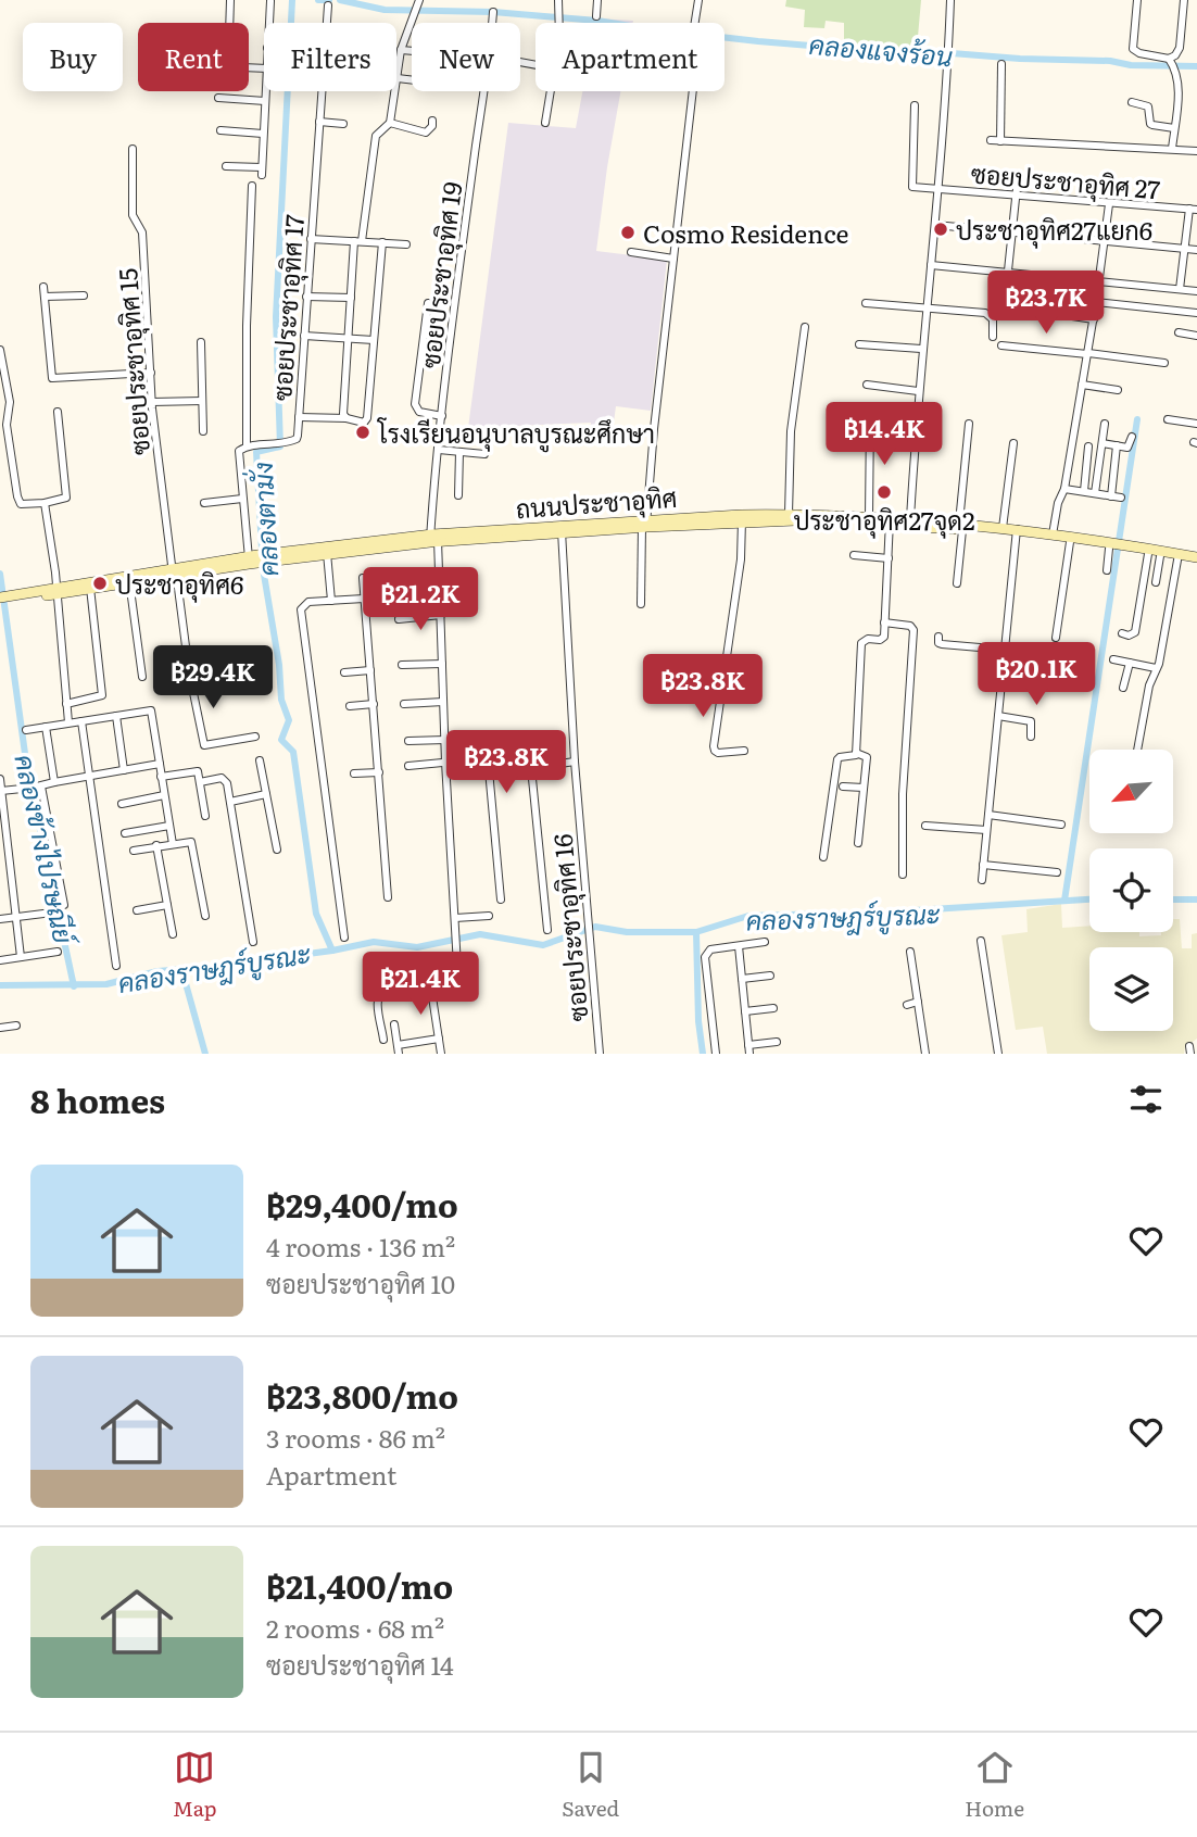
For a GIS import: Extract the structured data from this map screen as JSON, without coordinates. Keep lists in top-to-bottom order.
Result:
{
  "streets": {
    "main road": ["ถนนประชาอุทิศ"],
    "street": [
      "ซอยประชาอุทิศ 27",
      "ซอยประชาอุทิศ 19",
      "ซอยประชาอุทิศ 17",
      "ซอยประชาอุทิศ 15",
      "ซอยประชาอุทิศ 16"
    ]
  },
  "crossings": [
    ["ซอยประชาอุทิศ 27", "ถนนประชาอุทิศ"],
    ["ซอยประชาอุทิศ 19", "ถนนประชาอุทิศ"],
    ["ซอยประชาอุทิศ 15", "ถนนประชาอุทิศ"],
    ["ถนนประชาอุทิศ", "ซอยประชาอุทิศ 16"]
  ],
  "water": [
    "คลองแจงร้อน",
    "คลองตามั่ง",
    "คลองข้างไปรษณีย์",
    "คลองราษฎร์บูรณะ"
  ],
  "places": [
    "ประชาอุทิศ27แยก6",
    "Cosmo Residence",
    "โรงเรียนอนุบาลบูรณะศึกษา",
    "ประชาอุทิศ27จุด2",
    "ประชาอุทิศ6"
  ],
  "north": "bottom left",
  "page": {
    "chip": [
      "Buy",
      "Rent",
      "Filters",
      "New",
      "Apartment"
    ],
    "price": [
      "฿23.7K",
      "฿14.4K",
      "฿21.2K",
      "฿20.1K",
      "฿29.4K",
      "฿23.8K",
      "฿23.8K",
      "฿21.4K"
    ],
    "heading": "8 homes",
    "list": [
      {
        "name": "฿29,400/mo",
        "note": "4 rooms · 136 m² · ซอยประชาอุทิศ 10"
      },
      {
        "name": "฿23,800/mo",
        "note": "3 rooms · 86 m² · Apartment"
      },
      {
        "name": "฿21,400/mo",
        "note": "2 rooms · 68 m² · ซอยประชาอุทิศ 14"
      }
    ],
    "tabs": ["Map", "Saved", "Home"]
  }
}
